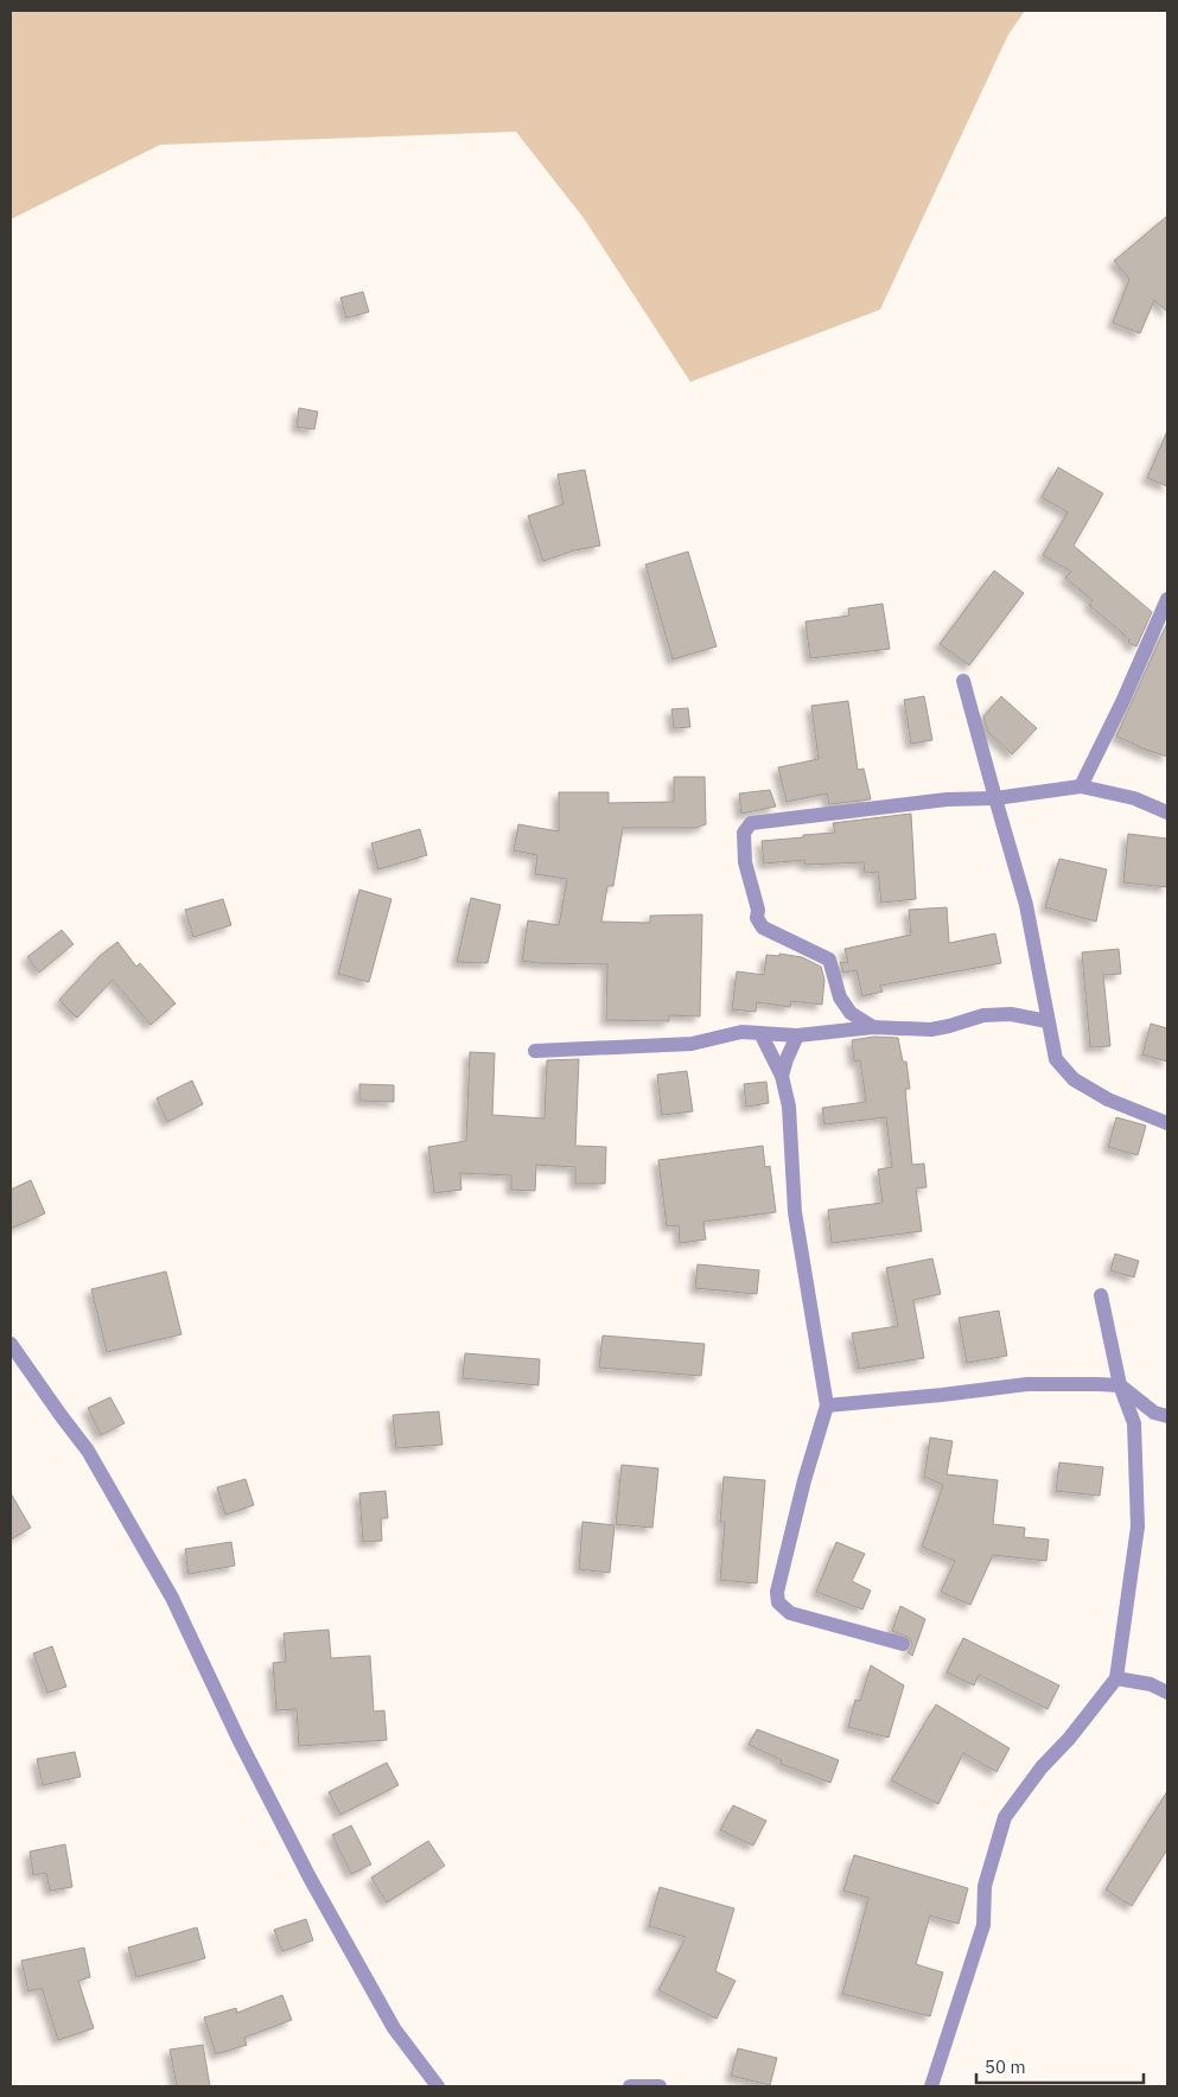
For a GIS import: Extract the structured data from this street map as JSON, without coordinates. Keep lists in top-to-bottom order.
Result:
{
  "scale_bar": "50 m"
}
